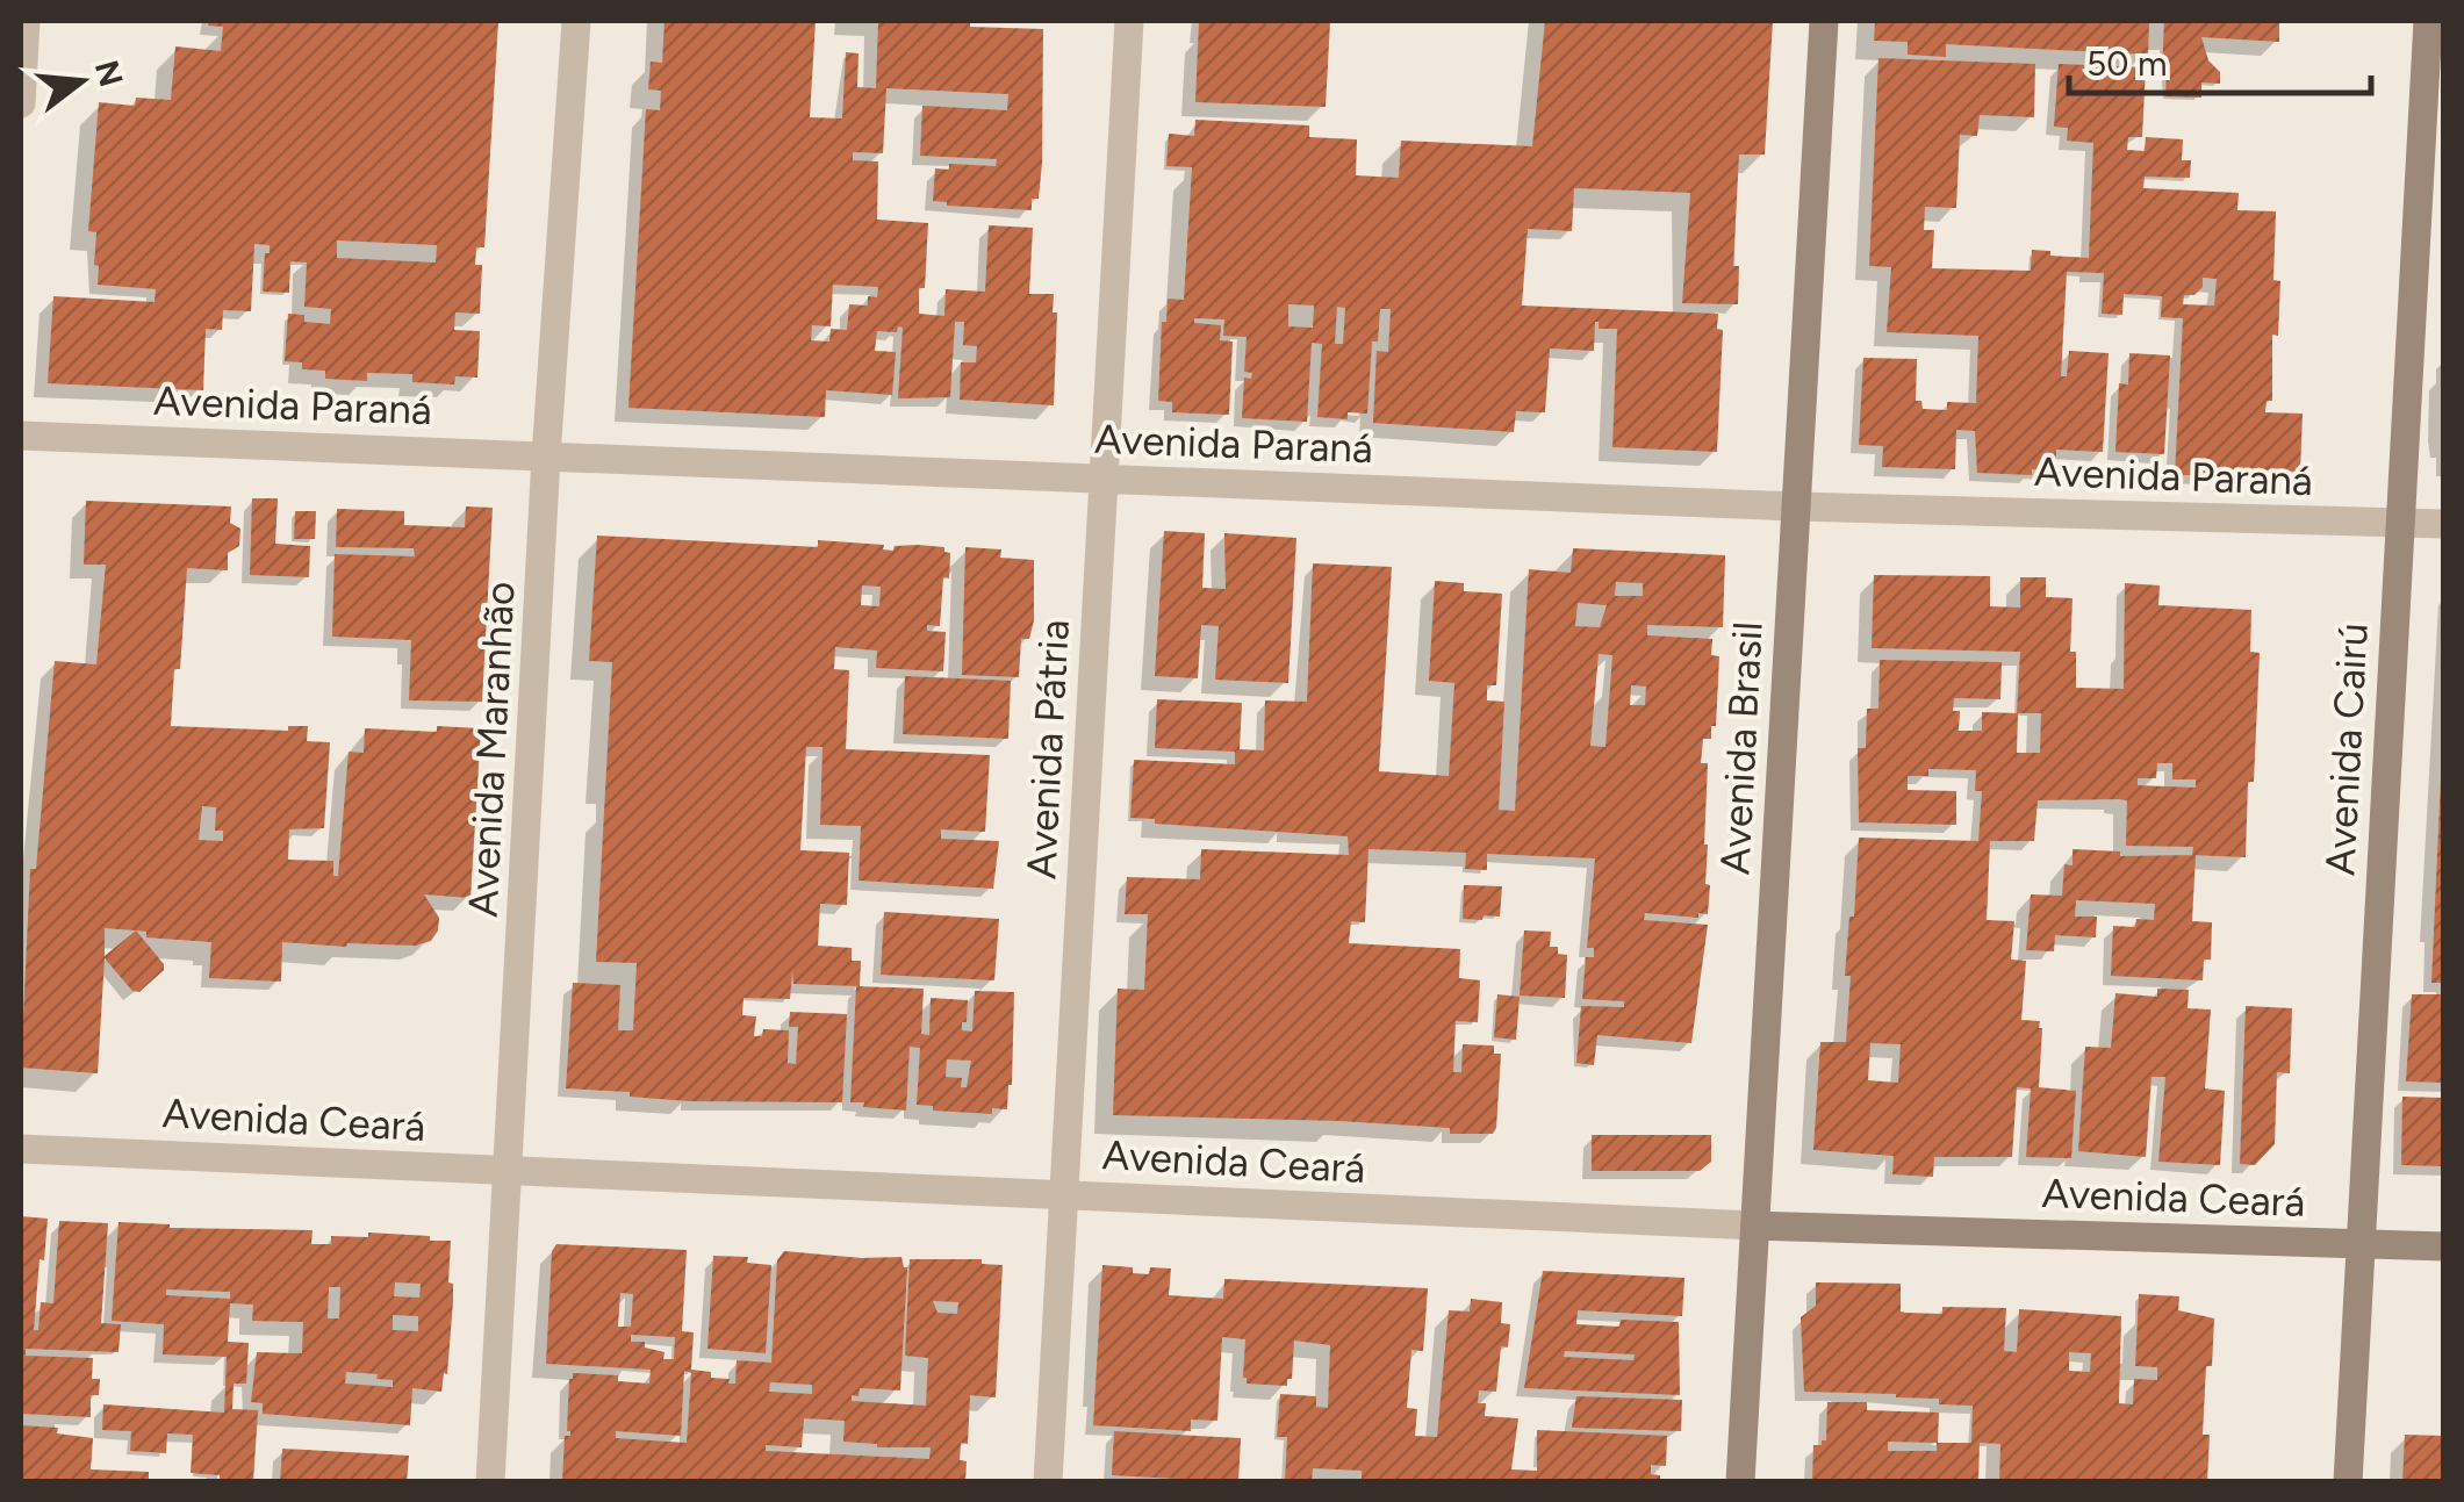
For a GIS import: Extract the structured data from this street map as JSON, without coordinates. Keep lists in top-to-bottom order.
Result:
{
  "streets": {
    "main road": ["Avenida Brasil", "Avenida Cairú", "Avenida Ceará"],
    "street": ["Avenida Paraná", "Avenida Maranhão", "Avenida Pátria"]
  },
  "crossings": [
    ["Avenida Paraná", "Avenida Brasil"],
    ["Avenida Paraná", "Avenida Maranhão"],
    ["Avenida Paraná", "Avenida Pátria"],
    ["Avenida Paraná", "Avenida Cairú"],
    ["Avenida Brasil", "Avenida Ceará"],
    ["Avenida Maranhão", "Avenida Ceará"],
    ["Avenida Pátria", "Avenida Ceará"],
    ["Avenida Cairú", "Avenida Ceará"]
  ],
  "scale_bar": "50 m",
  "north": "right"
}
